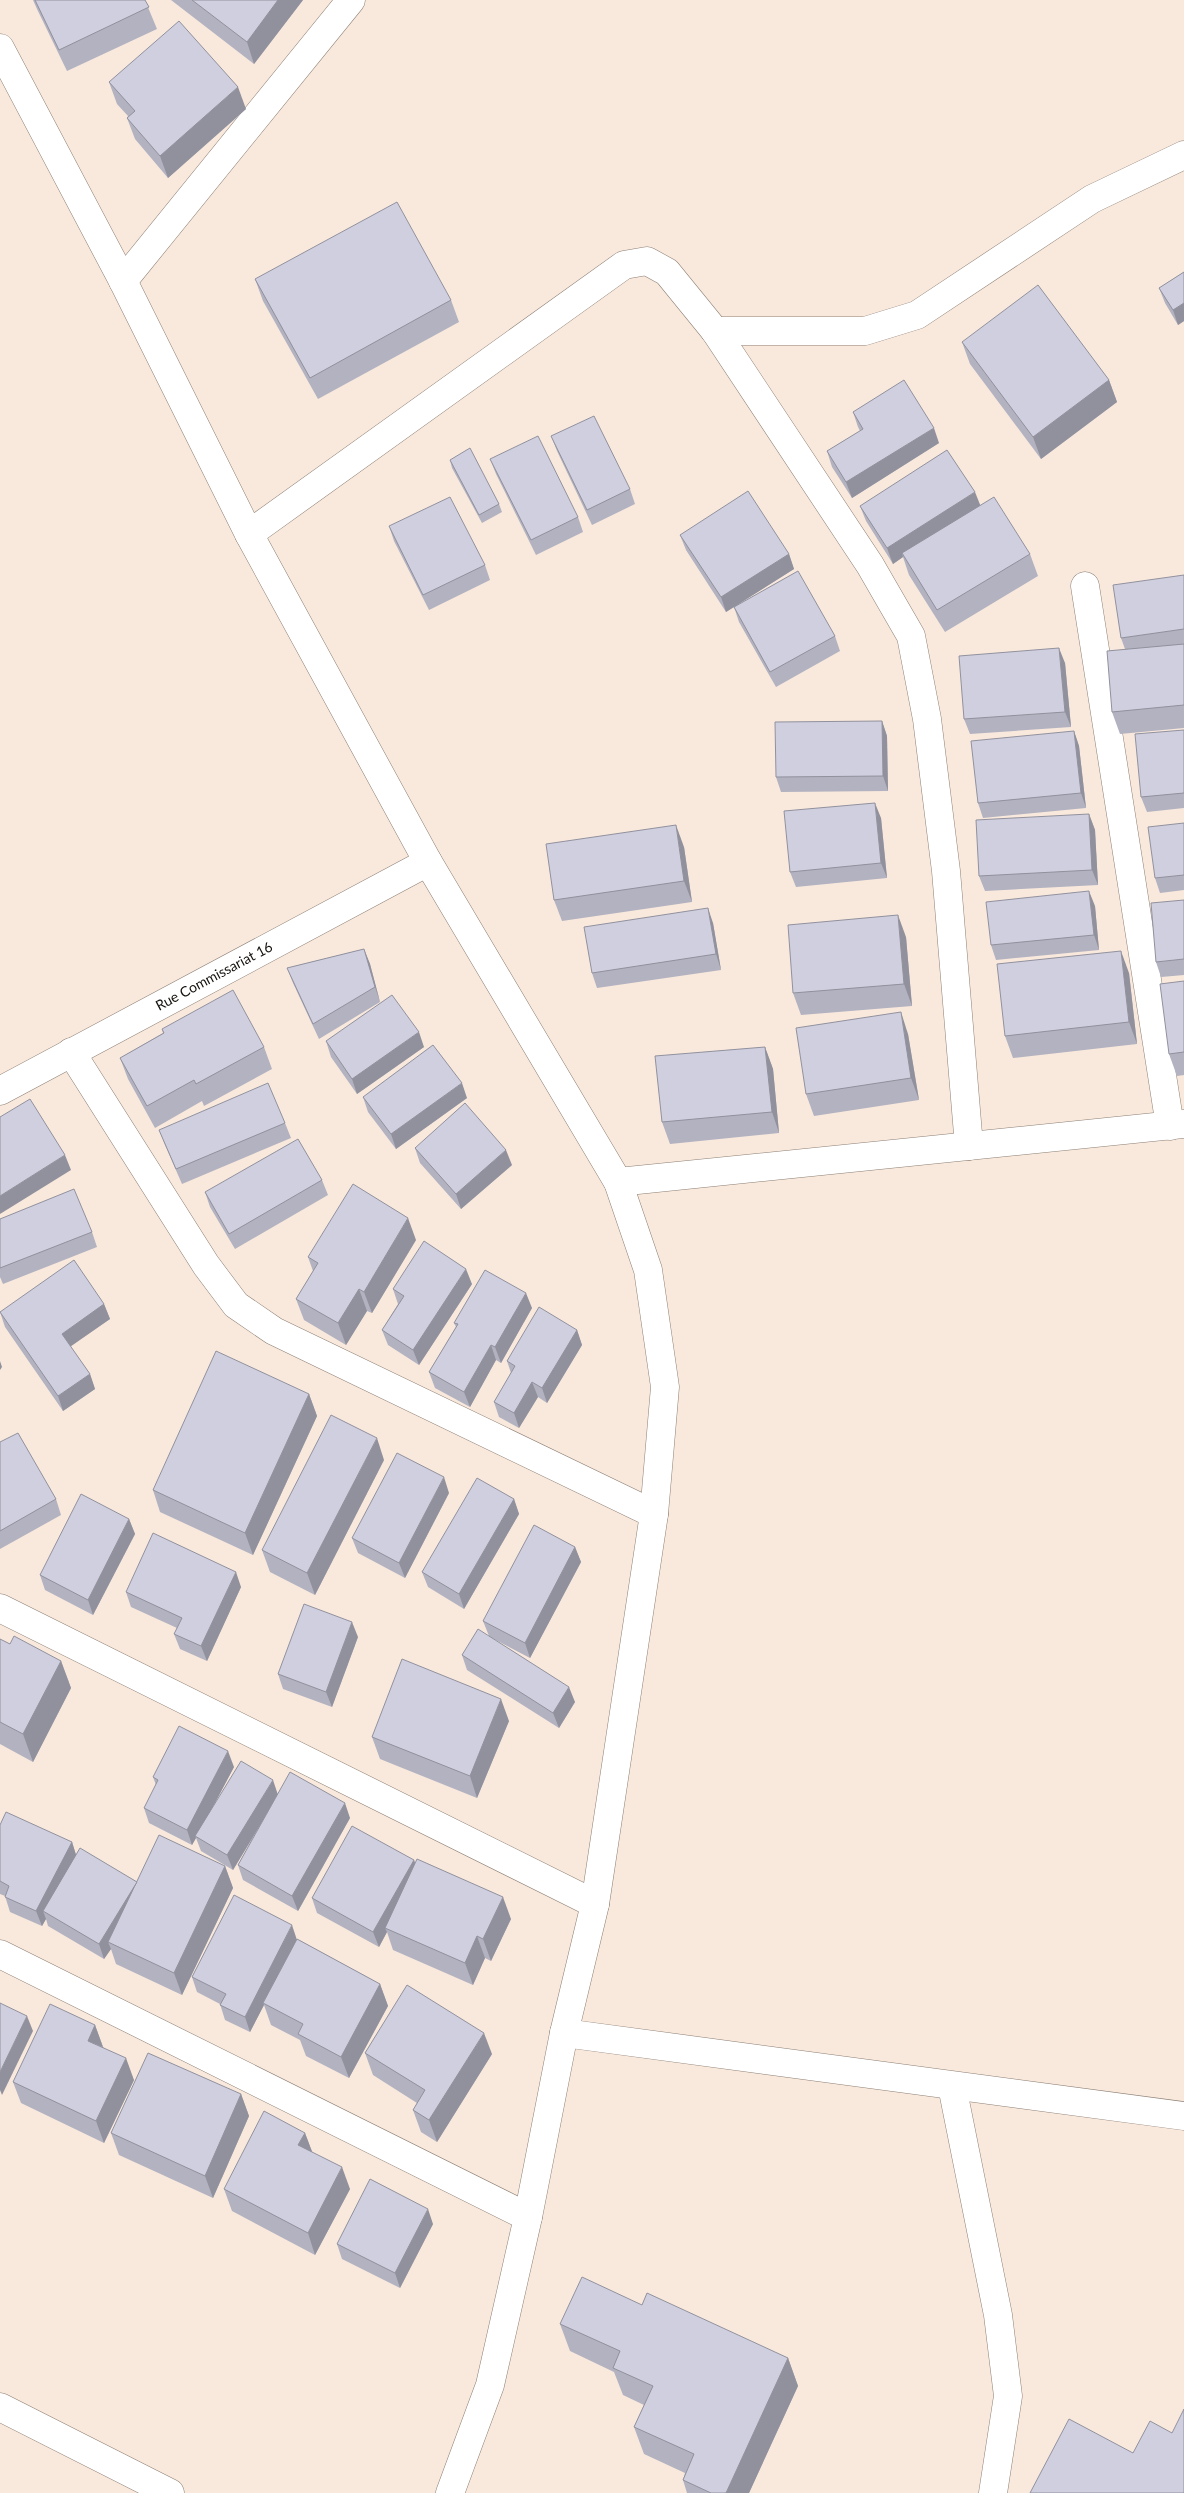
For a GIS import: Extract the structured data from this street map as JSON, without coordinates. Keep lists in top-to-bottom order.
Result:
{
  "streets": {
    "street": ["Rue Commissariat 16"]
  }
}
